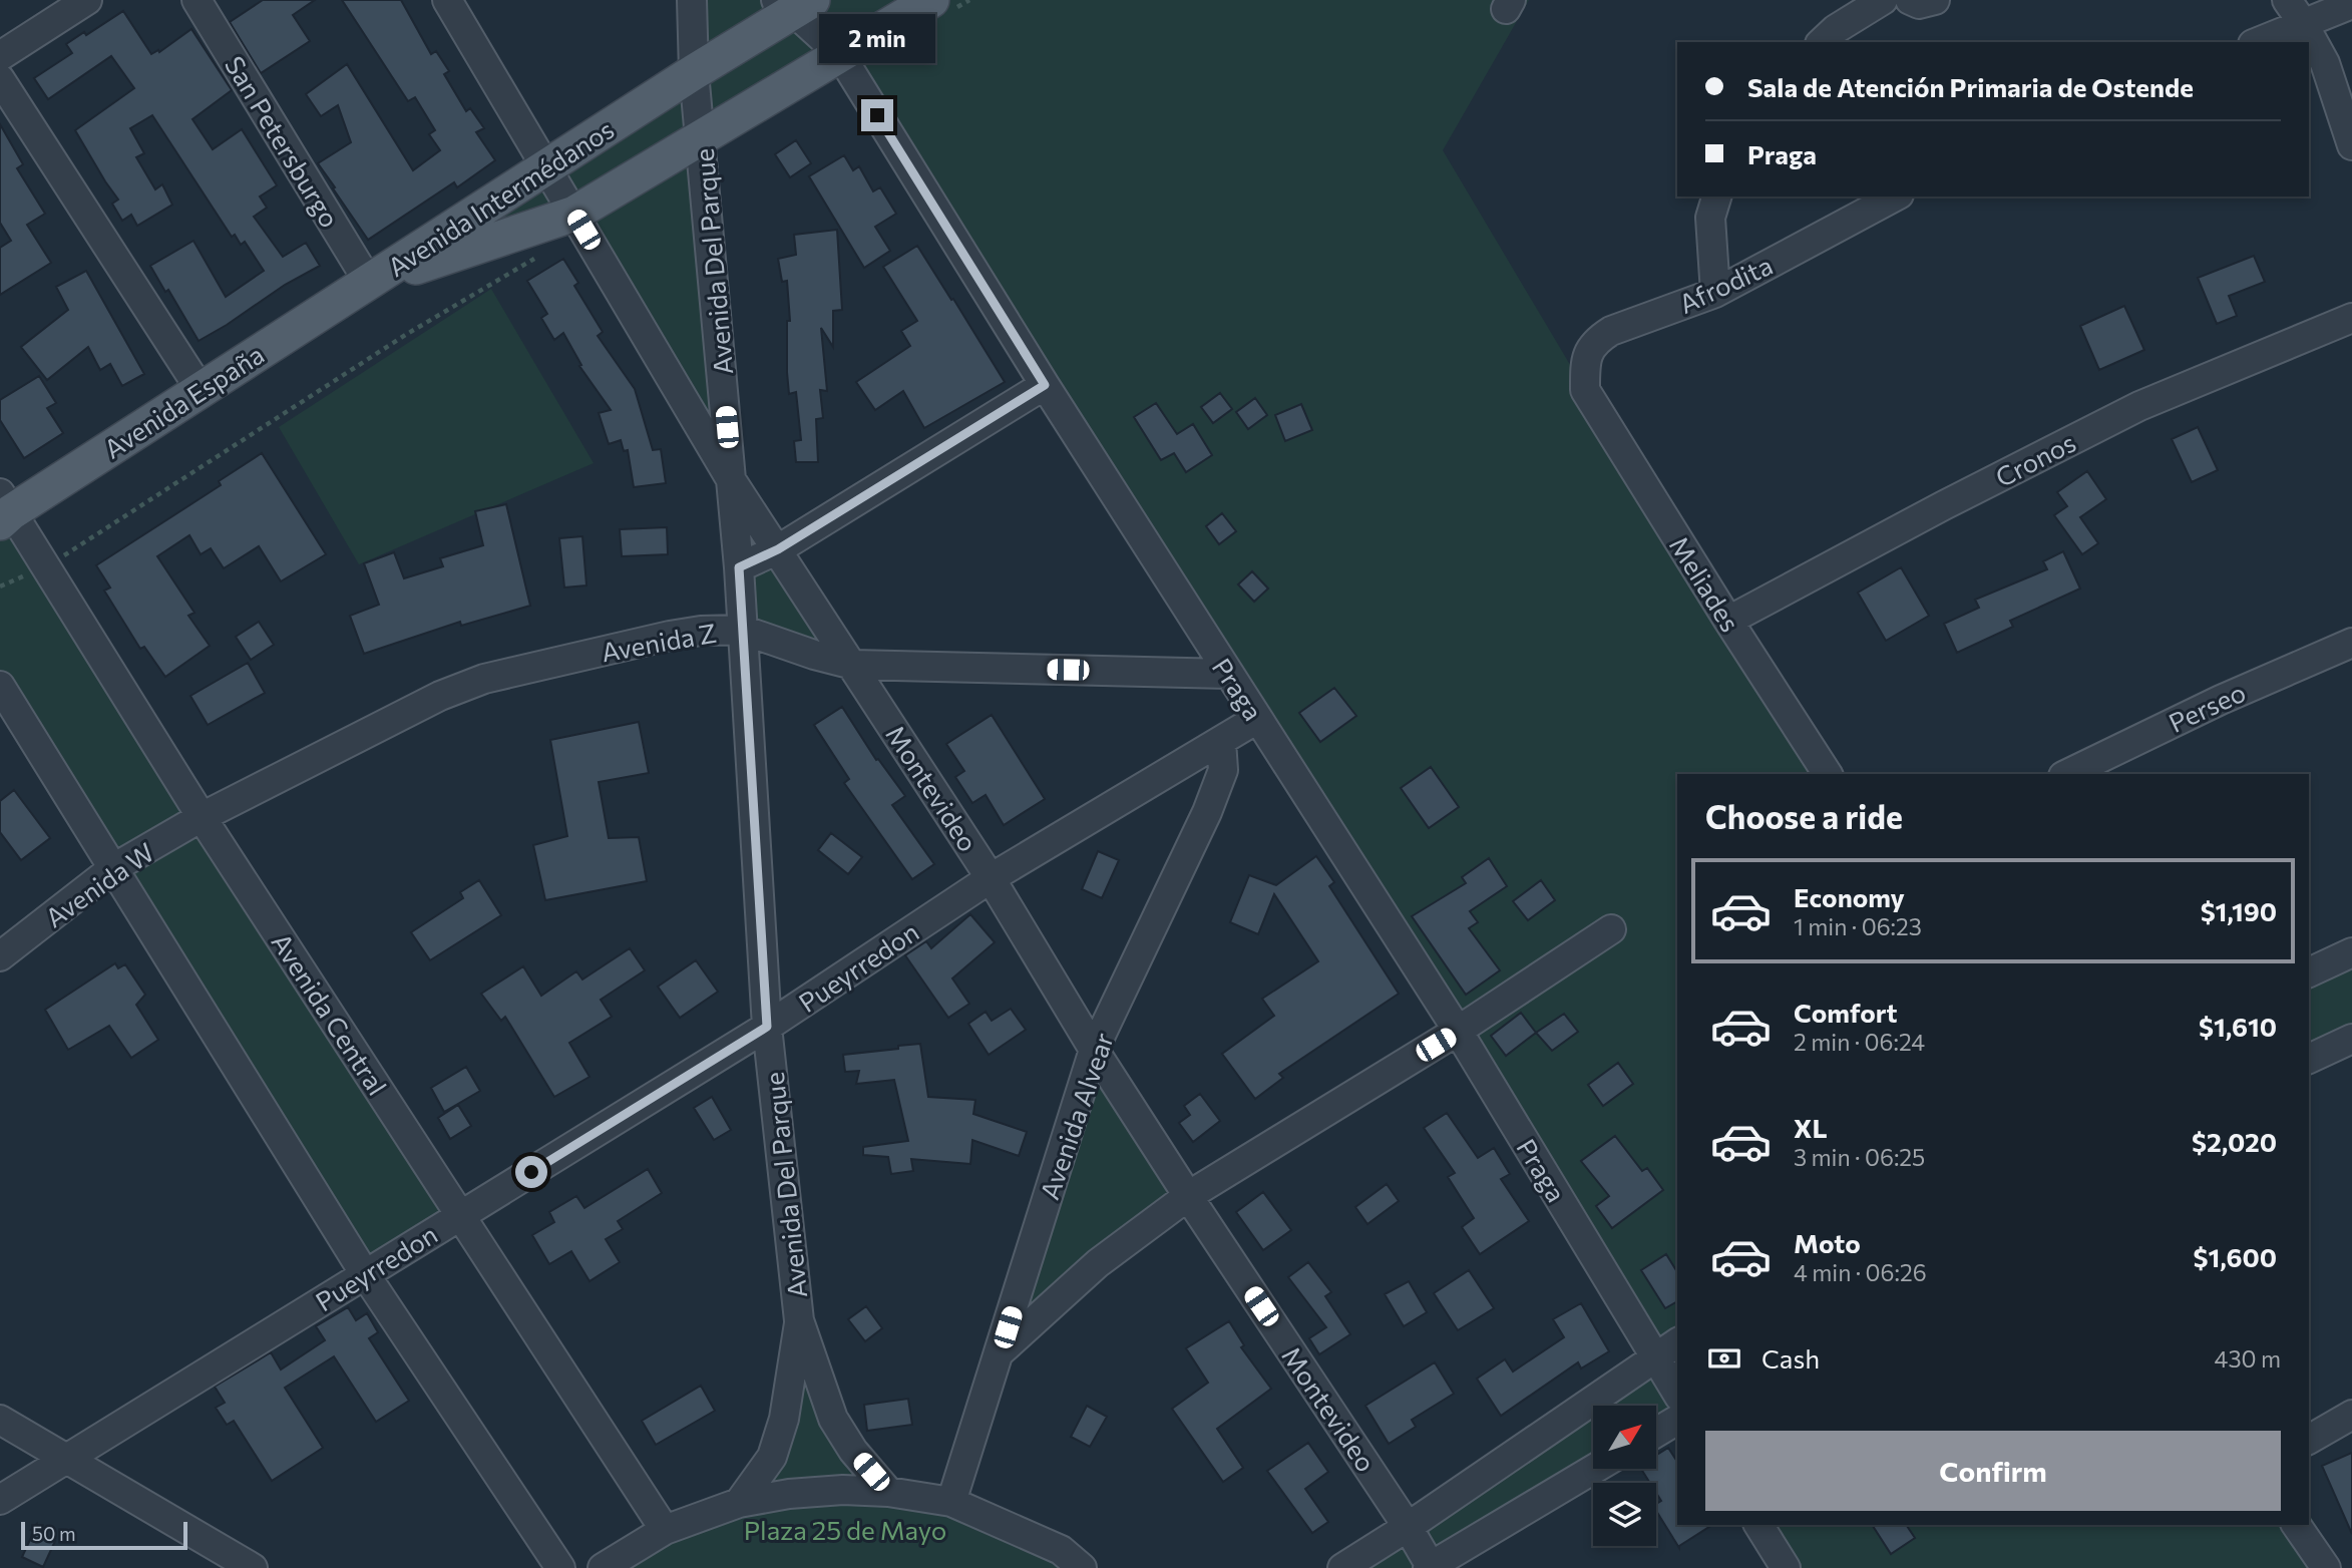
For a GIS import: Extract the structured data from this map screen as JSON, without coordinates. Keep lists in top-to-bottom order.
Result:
{
  "streets": {
    "main road": ["Avenida Intermédanos", "Avenida España"],
    "street": [
      "San Petersburgo",
      "Avenida Del Parque",
      "Afrodita",
      "Cronos",
      "Meliades",
      "Avenida Z",
      "Praga",
      "Perseo",
      "Montevideo",
      "Avenida W",
      "Pueyrredon",
      "Avenida Central",
      "Avenida Alvear"
    ]
  },
  "crossings": [
    ["San Petersburgo", "Avenida Intermédanos"],
    ["San Petersburgo", "Avenida España"],
    ["Avenida Intermédanos", "Avenida Del Parque"],
    ["Avenida Intermédanos", "Avenida España"],
    ["Avenida Intermédanos", "Praga"],
    ["Avenida Intermédanos", "Montevideo"],
    ["Avenida Del Parque", "Avenida Z"],
    ["Avenida Del Parque", "Montevideo"],
    ["Avenida Del Parque", "Pueyrredon"],
    ["Afrodita", "Meliades"],
    ["Avenida España", "Avenida Central"],
    ["Cronos", "Meliades"],
    ["Avenida Z", "Praga"],
    ["Avenida Z", "Montevideo"],
    ["Avenida Z", "Avenida W"],
    ["Avenida Z", "Avenida Central"],
    ["Praga", "Pueyrredon"],
    ["Montevideo", "Pueyrredon"],
    ["Montevideo", "Avenida Alvear"],
    ["Avenida W", "Avenida Central"],
    ["Pueyrredon", "Avenida Central"],
    ["Pueyrredon", "Avenida Alvear"]
  ],
  "parks": ["Plaza 25 de Mayo"],
  "scale_bar": "50 m",
  "north": "top right",
  "page": {
    "bubble": "2 min",
    "banner": ["Sala de Atención Primaria de Ostende", "Praga"],
    "heading": "Choose a ride",
    "list": [
      {
        "name": "Economy",
        "note": "1 min · 06:23",
        "value": "$1,190"
      },
      {
        "name": "Comfort",
        "note": "2 min · 06:24",
        "value": "$1,610"
      },
      {
        "name": "XL",
        "note": "3 min · 06:25",
        "value": "$2,020"
      },
      {
        "name": "Moto",
        "note": "4 min · 06:26",
        "value": "$1,600"
      }
    ],
    "pay": ["Cash", "430 m"],
    "buttons": "Confirm",
    "scale": "50 m"
  }
}
